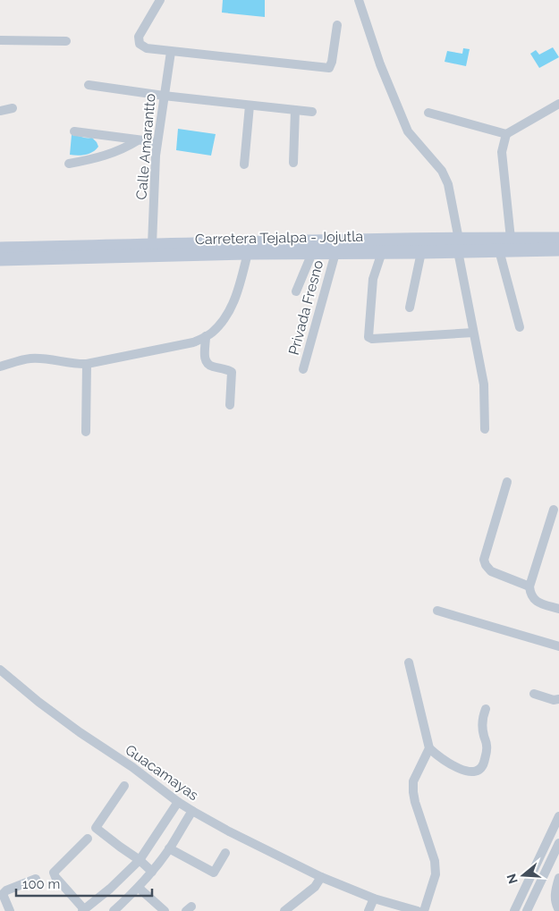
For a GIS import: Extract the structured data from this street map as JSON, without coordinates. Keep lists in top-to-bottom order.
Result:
{
  "streets": {
    "main road": ["Carretera Tejalpa - Jojutla"],
    "street": ["Calle Amarantto", "Privada Fresno", "Guacamayas"]
  },
  "crossings": [
    ["Calle Amarantto", "Carretera Tejalpa - Jojutla"],
    ["Carretera Tejalpa - Jojutla", "Privada Fresno"]
  ],
  "scale_bar": "100 m",
  "north": "left"
}
